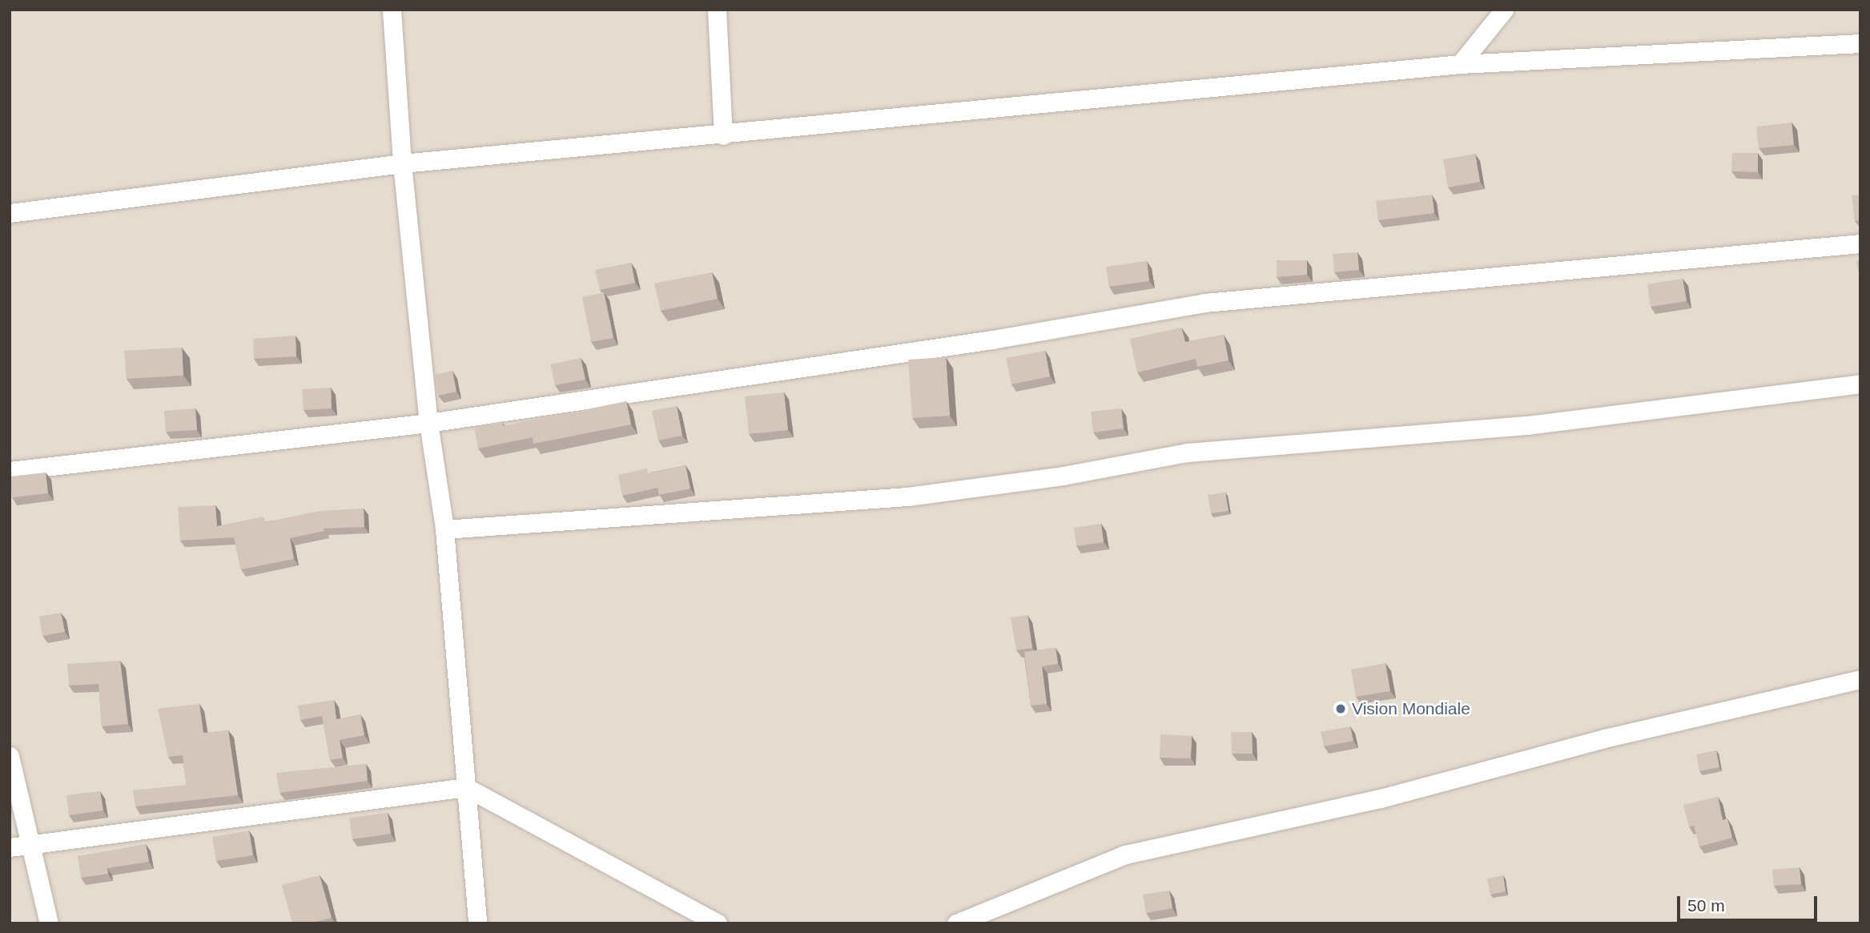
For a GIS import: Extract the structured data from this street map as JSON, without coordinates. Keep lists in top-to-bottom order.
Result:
{
  "places": ["Vision Mondiale"],
  "scale_bar": "50 m"
}
